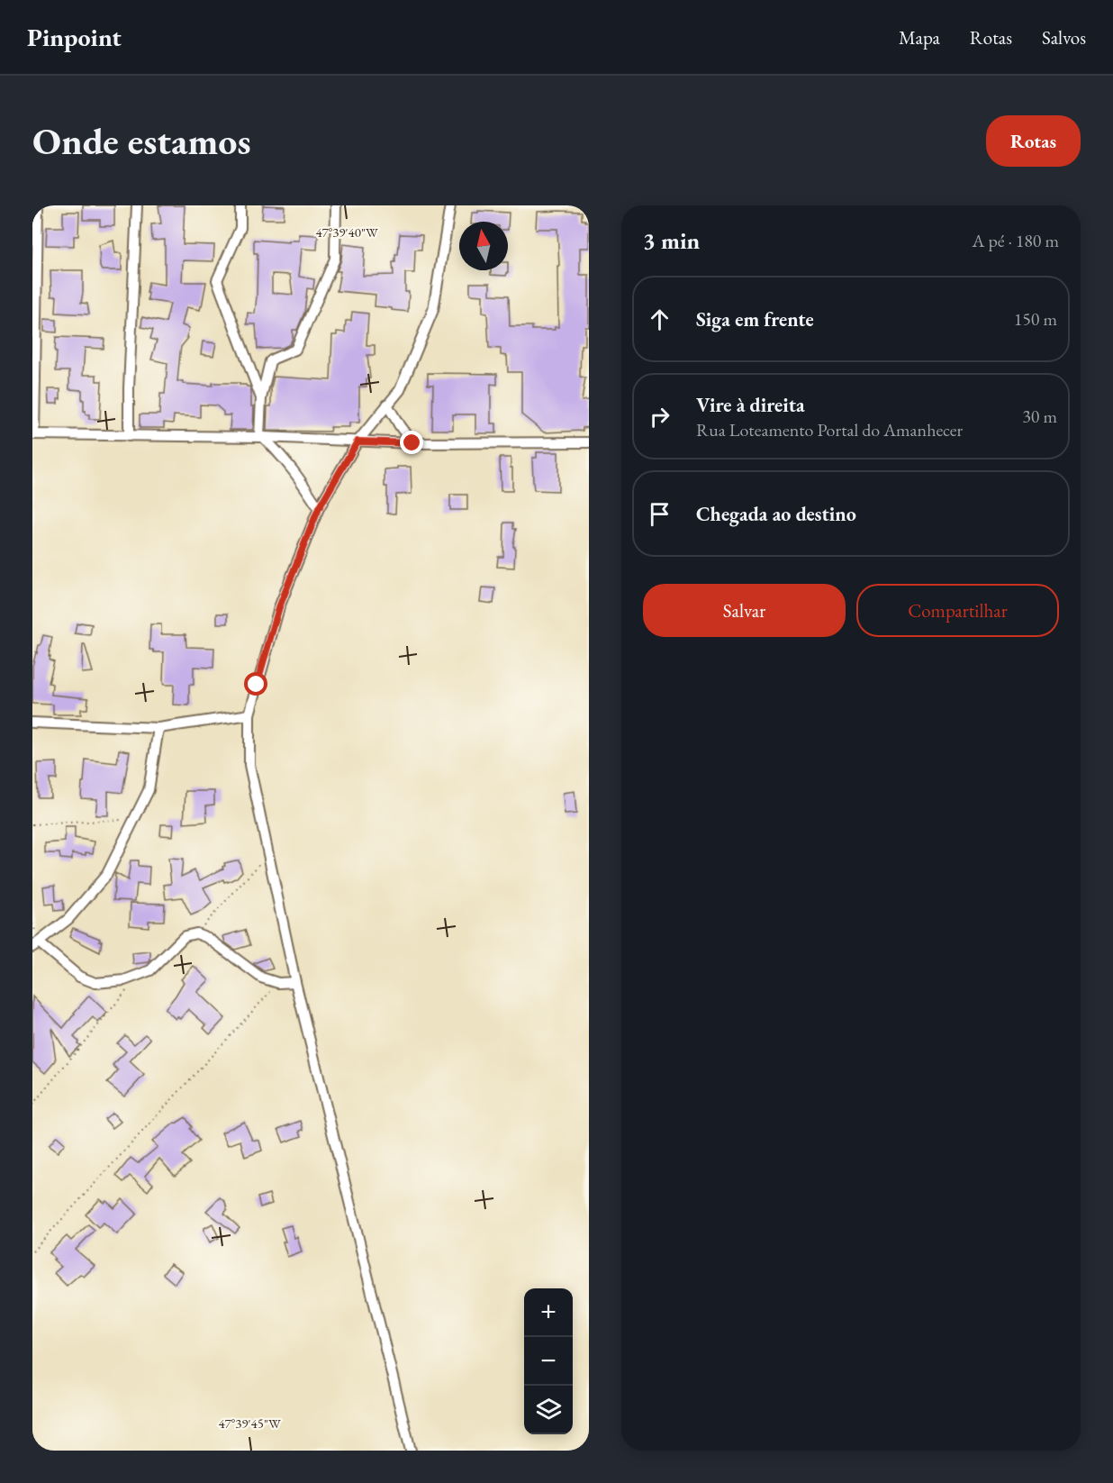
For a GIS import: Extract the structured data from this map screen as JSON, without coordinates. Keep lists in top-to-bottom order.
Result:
{
  "north": "top",
  "page": {
    "header": "Pinpoint",
    "nav": ["Mapa", "Rotas", "Salvos"],
    "buttons": [
      "Rotas",
      ["Salvar", "Compartilhar"]
    ],
    "title": "Onde estamos",
    "heading": ["3 min", "A pé · 180 m"],
    "list": [
      ["Siga em frente", "150 m"],
      ["Vire à direita", "Rua Loteamento Portal do Amanhecer", "30 m"],
      "Chegada ao destino"
    ],
    "map_buttons": ["+", "−"]
  },
  "coordinates": ["47°39'40\"W", "47°39'45\"W"]
}
